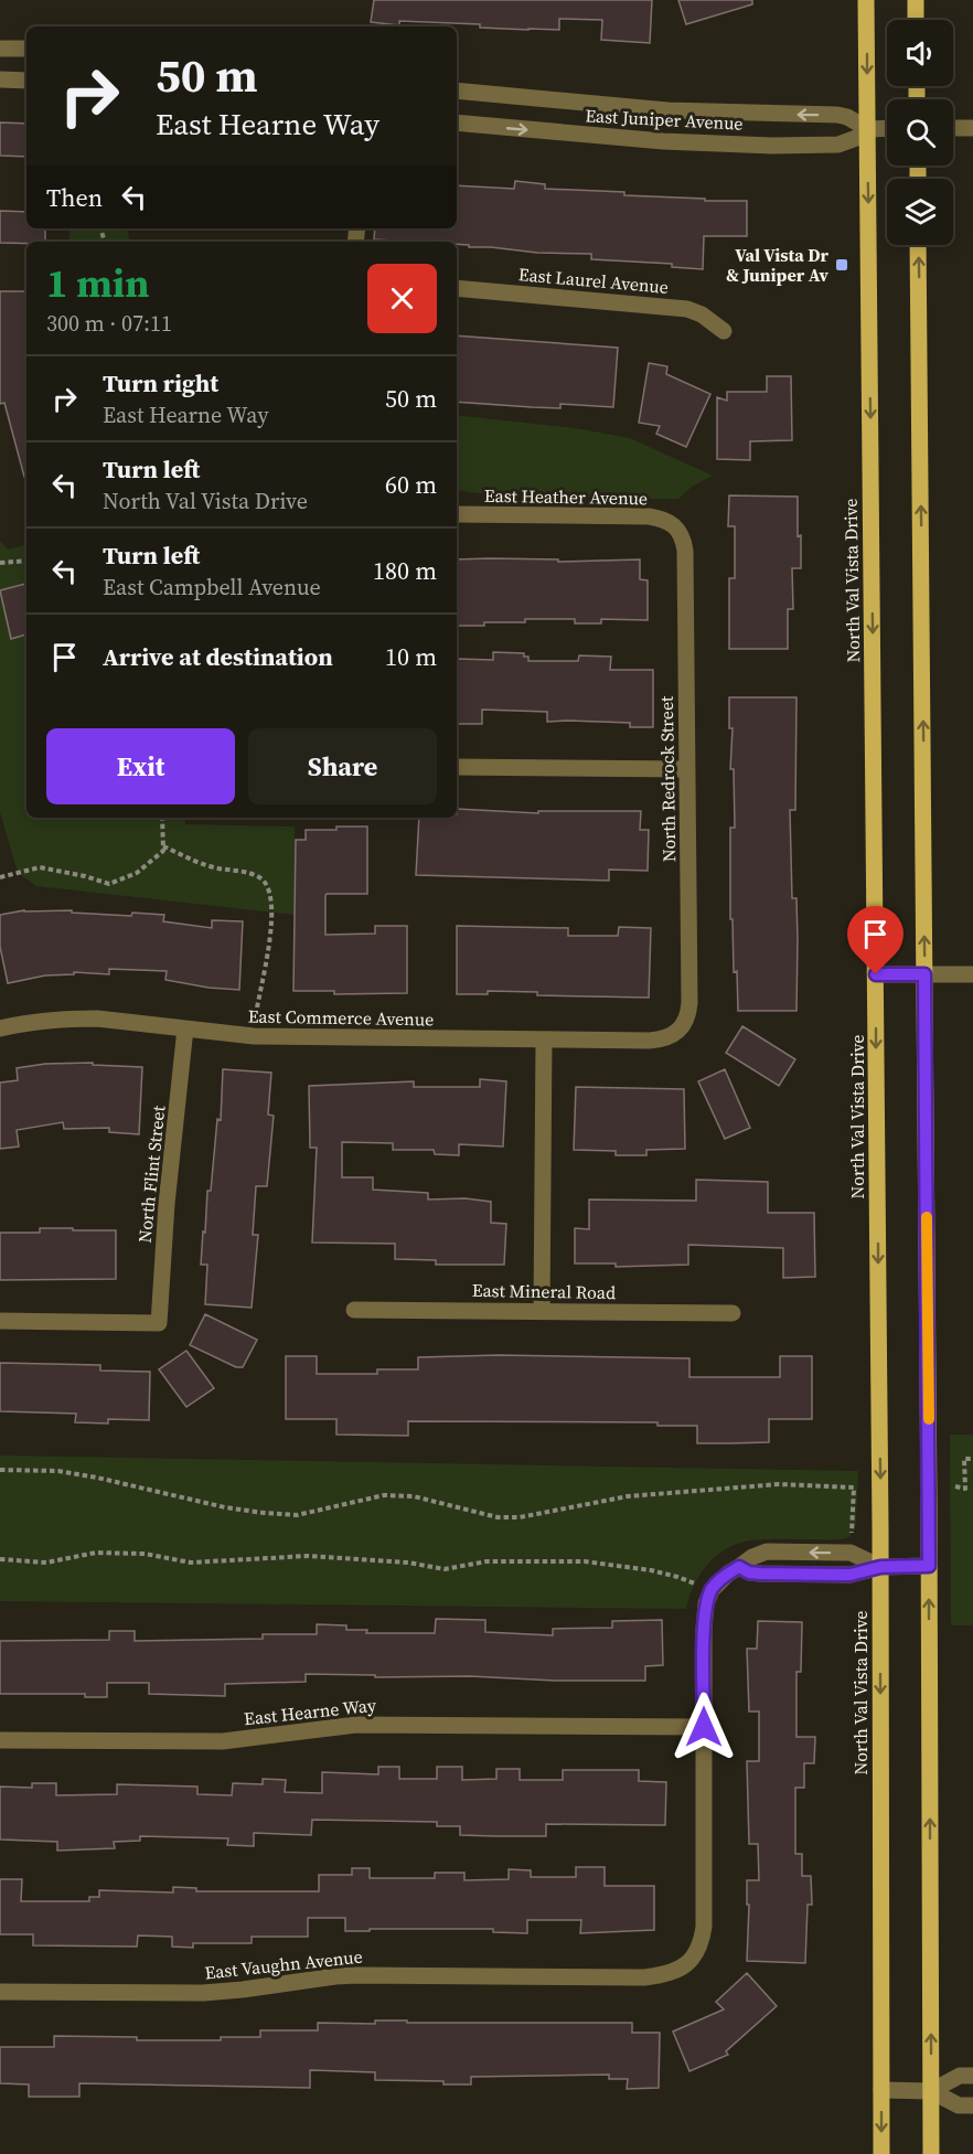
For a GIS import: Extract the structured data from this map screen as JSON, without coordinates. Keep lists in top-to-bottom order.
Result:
{
  "streets": {
    "main road": ["North Val Vista Drive"],
    "street": [
      "East Juniper Avenue",
      "East Laurel Avenue",
      "East Heather Avenue",
      "North Redrock Street",
      "East Commerce Avenue",
      "North Flint Street",
      "East Mineral Road",
      "East Hearne Way",
      "East Vaughn Avenue"
    ]
  },
  "crossings": [
    ["East Juniper Avenue", "North Val Vista Drive"],
    ["East Heather Avenue", "North Redrock Street"],
    ["North Redrock Street", "East Commerce Avenue"],
    ["East Commerce Avenue", "North Flint Street"],
    ["East Hearne Way", "East Vaughn Avenue"]
  ],
  "places": {
    "transit": ["Val Vista Dr & Juniper Av"]
  },
  "page": {
    "turn": ["50 m", "East Hearne Way"],
    "then": "Then",
    "heading": ["1 min", "300 m · 07:11"],
    "list": [
      {
        "name": "Turn right",
        "note": "East Hearne Way",
        "value": "50 m"
      },
      {
        "name": "Turn left",
        "note": "North Val Vista Drive",
        "value": "60 m"
      },
      {
        "name": "Turn left",
        "note": "East Campbell Avenue",
        "value": "180 m"
      },
      {
        "name": "Arrive at destination",
        "value": "10 m"
      }
    ],
    "buttons": ["Exit", "Share"]
  }
}
